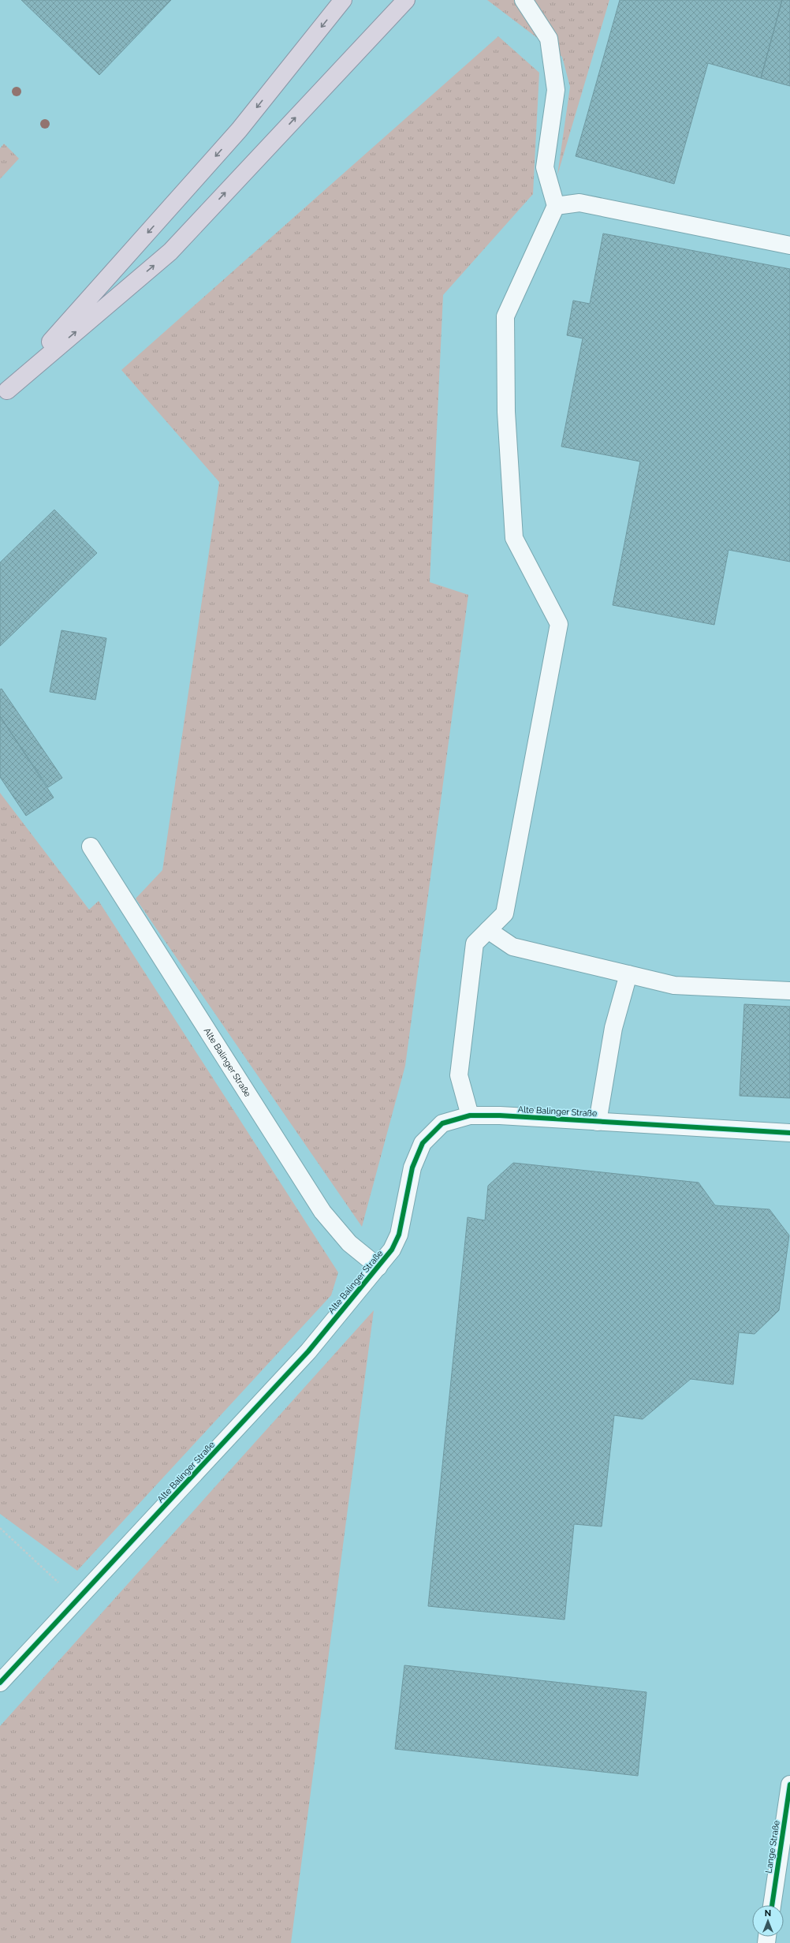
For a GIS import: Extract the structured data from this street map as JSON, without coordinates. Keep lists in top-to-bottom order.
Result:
{
  "streets": {
    "street": ["Alte Balinger Straße", "Lange Straße"]
  },
  "north": "top"
}
